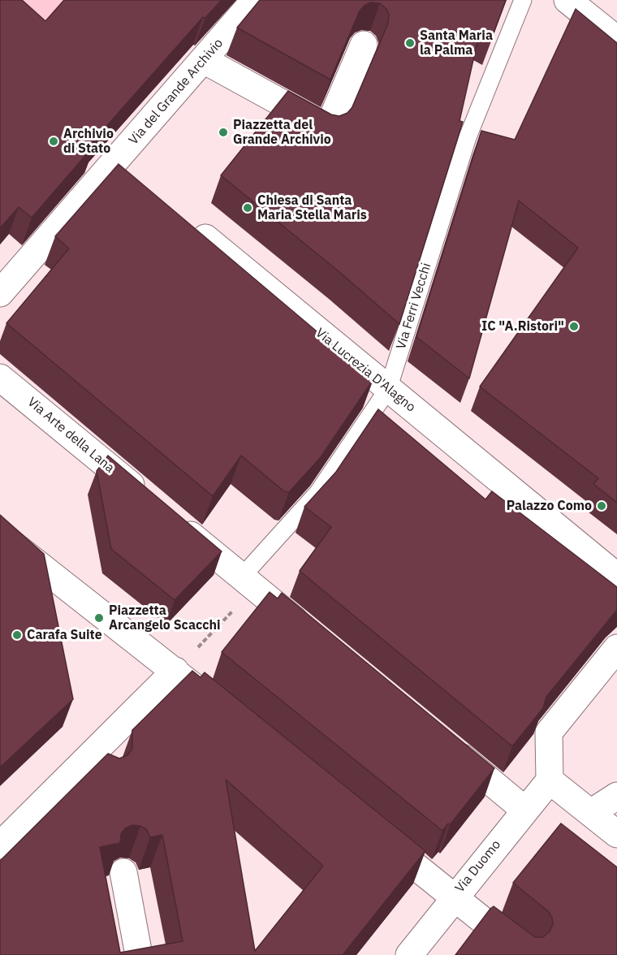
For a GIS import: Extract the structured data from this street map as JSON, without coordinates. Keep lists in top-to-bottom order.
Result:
{
  "streets": {
    "street": [
      "Via del Grande Archivio",
      "Via Lucrezia D'Alagno",
      "Via Arte della Lana",
      "Via Duomo"
    ],
    "lane": ["Via Ferri Vecchi"]
  },
  "crossings": [
    ["Via Ferri Vecchi", "Via Lucrezia D'Alagno"]
  ],
  "places": [
    "Santa Maria la Palma",
    "Piazzetta del Grande Archivio",
    "Archivio di Stato",
    "Chiesa di Santa Maria Stella Maris",
    "IC \"A.Ristori\"",
    "Palazzo Como",
    "Piazzetta Arcangelo Scacchi",
    "Carafa Suite"
  ]
}
